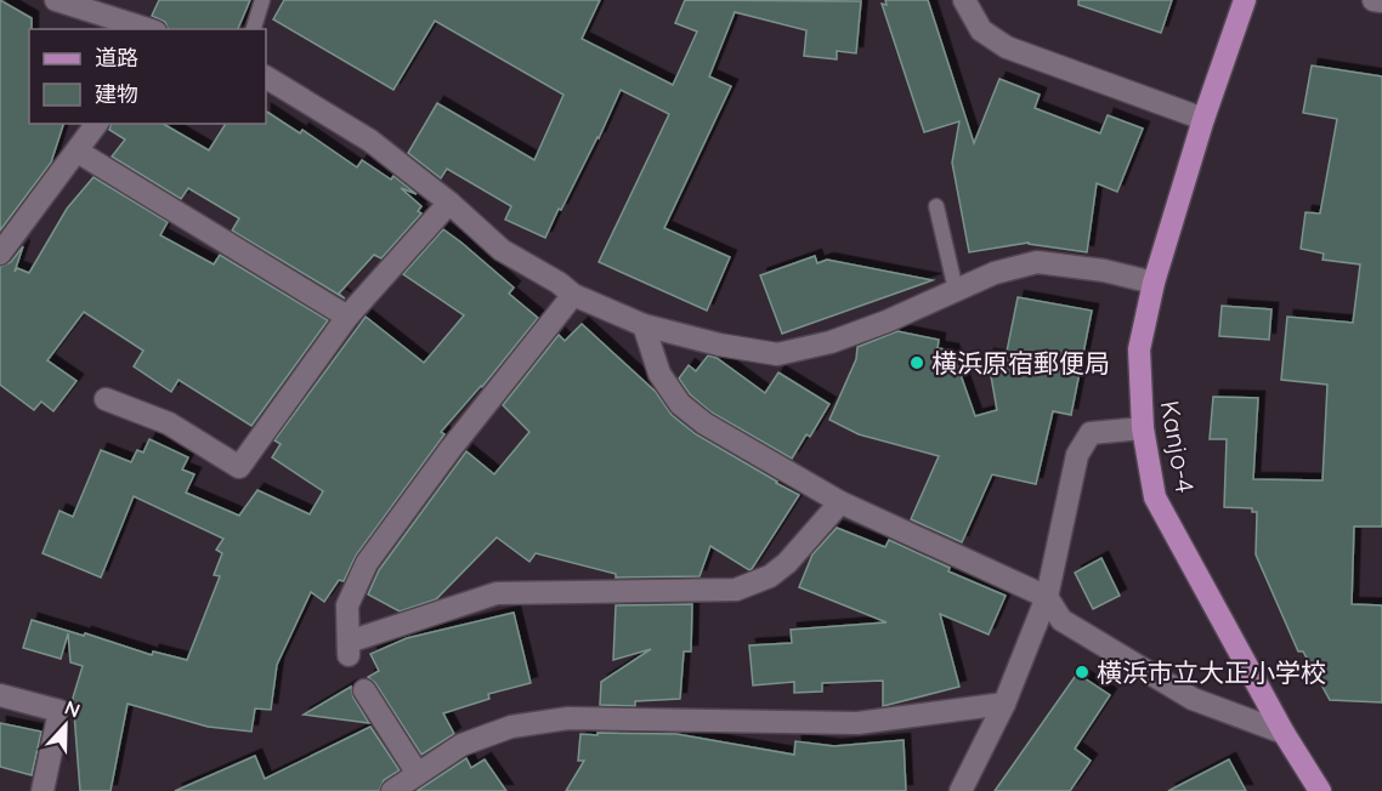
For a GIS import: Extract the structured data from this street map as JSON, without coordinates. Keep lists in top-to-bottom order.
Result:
{
  "streets": {
    "main road": ["Kanjo-4"]
  },
  "places": ["横浜原宿郵便局", "横浜市立大正小学校"],
  "legend": ["道路", "建物"],
  "north": "top"
}
